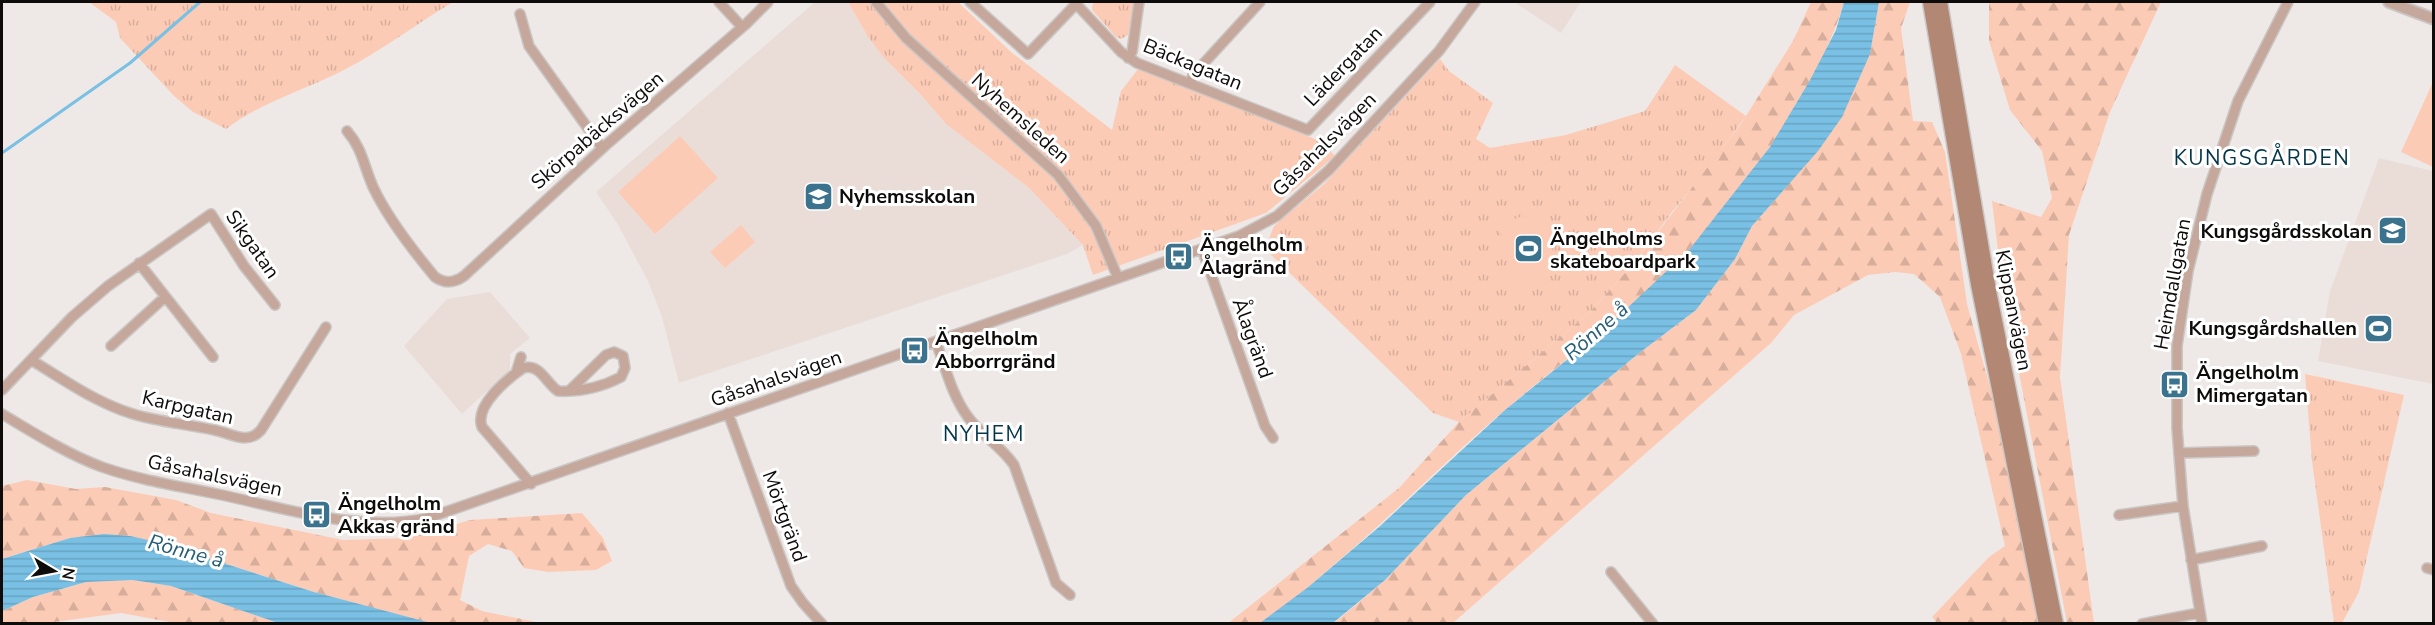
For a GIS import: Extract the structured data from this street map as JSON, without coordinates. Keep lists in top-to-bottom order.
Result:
{
  "streets": {
    "main road": ["Klippanvägen"],
    "street": [
      "Bäckagatan",
      "Lädergatan",
      "Nyhemsleden",
      "Skörpabäcksvägen",
      "Gåsahalsvägen",
      "Sikgatan",
      "Heimdallgatan",
      "Ålagränd",
      "Karpgatan",
      "Mörtgränd"
    ]
  },
  "crossings": [
    ["Bäckagatan", "Lädergatan"],
    ["Nyhemsleden", "Gåsahalsvägen"],
    ["Gåsahalsvägen", "Ålagränd"],
    ["Gåsahalsvägen", "Mörtgränd"],
    ["Sikgatan", "Karpgatan"]
  ],
  "districts": ["KUNGSGÅRDEN", "NYHEM"],
  "water": ["Rönne å"],
  "places": {
    "school or university": ["Nyhemsskolan", "Kungsgårdsskolan"],
    "sports": ["Ängelholms skateboardpark", "Kungsgårdshallen"],
    "bus stop": [
      "Ängelholm Ålagränd",
      "Ängelholm Abborrgränd",
      "Ängelholm Mimergatan",
      "Ängelholm Akkas gränd"
    ]
  },
  "north": "right"
}
